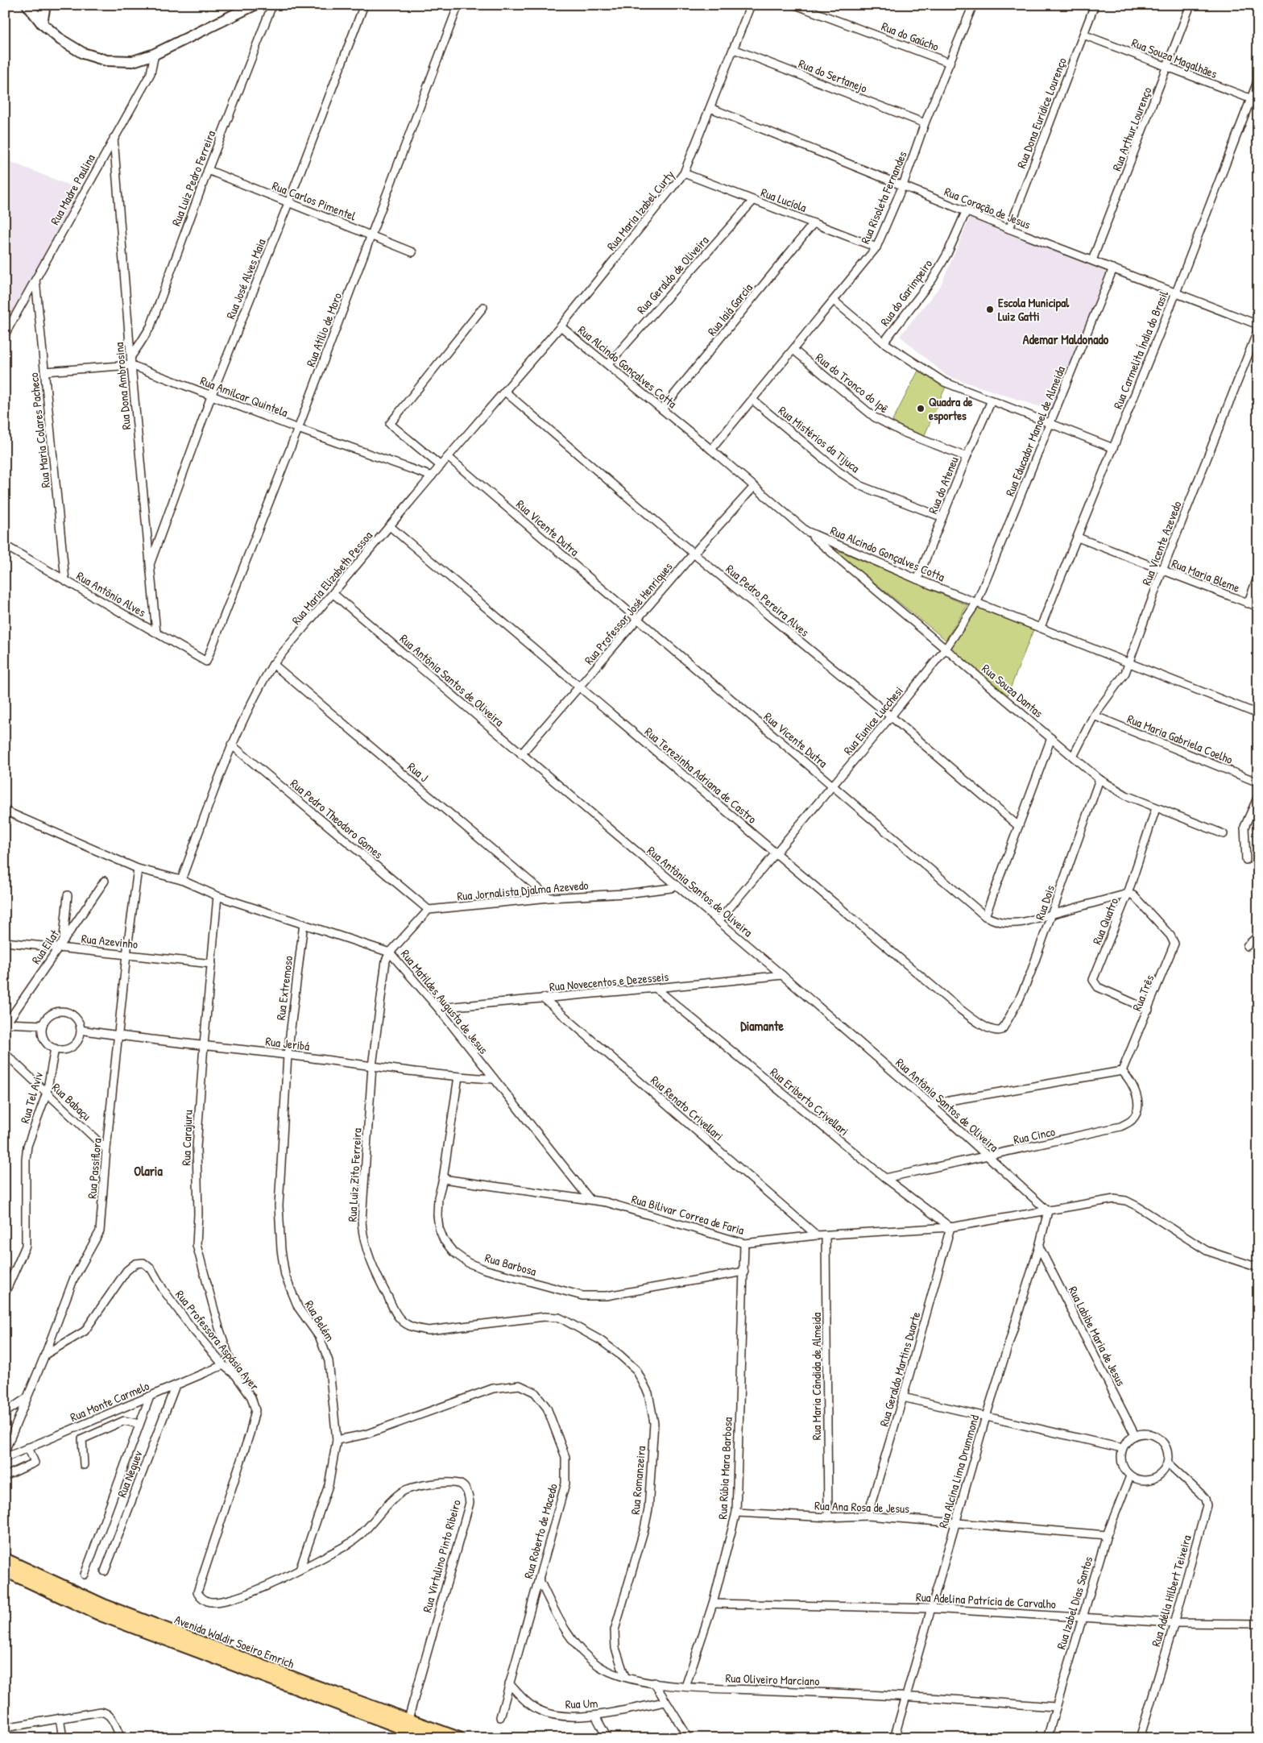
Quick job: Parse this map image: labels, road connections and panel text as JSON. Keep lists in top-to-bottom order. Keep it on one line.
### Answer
{"streets":{"main road":["Avenida Waldir Soeiro Emrich"],"street":["Rua do Gaúcho","Rua Souza Magalhães","Rua do Sertanejo","Rua Dona Euridice Lourenço","Rua Arthur Lourenço","Rua Luiz Pedro Ferreira","Rua Madre Paulina","Rua Risoleta Fernandes","Rua Lucíola","Rua Carlos Pimentel","Rua Coração de Jesus","Rua Maria Izabel Curty","Rua Geraldo de Oliveira","Rua José Alves Maia","Rua do Garimpeiro","Rua Iaiá Garcia","Rua Atílio de Moro","Rua Carmelita Índia do Brasil","Rua Alcindo Gonçalves Cotta","Rua do Tronco do Ipê","Rua Dona Ambrosina","Rua Amilcar Quintela","Rua Maria Colares Pacheco","Rua Educador Manoel de Almeida","Rua Mistérios da Tijuca","Rua do Ateneu","Rua Vicente Dutra","Rua Vicente Azevedo","Rua Maria Bleme","Rua Maria Elizabeth Pessoa","Rua Antônio Alves","Rua Pedro Pereira Alves","Rua Professor José Henriques","Rua Antônia Santos de Oliveira","Rua Souza Dantas","Rua Eunice Lucchesi","Rua Maria Gabriela Coelho","Rua J","Rua Terezinha Adriana de Castro","Rua Pedro Theodoro Gomes","Rua Jornalista Djalma Azevedo","Rua Dois","Rua Quatro","Rua Azevinho","Rua Eilat","Rua Novecentos e Dezesseis","Rua Extremoso","Rua Três","Rua Matildes Augusta de Jesus","Rua Jeribá","Rua Tel Aviv","Rua Babaçu","Rua Eriberto Crivellari","Rua Renato Crivellari","Rua Cinco","Rua Carajuru","Rua Passiflora","Rua Luiz Zito Ferreira","Rua Bilivar Correa de Faria","Rua Barbosa","Rua Belém","Rua Labibe Maria de Jesus","Rua Professora Aspásia Ayer","Rua Geraldo Martins Duarte","Rua Maria Cândida de Almeida","Rua Monte Carmelo","Rua Rúbia Mara Barbosa","Rua Alcina Lima Drummond","Rua Neguev","Rua Romanzeira","Rua Ana Rosa de Jesus","Rua Roberto de Macedo","Rua Virtulino Pinto Ribeiro","Rua Adélia Hilbert Teixeira","Rua Adelina Patrícia de Carvalho","Rua Izabel Dias Santos","Rua Oliveiro Marciano","Rua Um"]},"crossings":[["Rua do Gaúcho","Rua Risoleta Fernandes"],["Rua Souza Magalhães","Rua Dona Euridice Lourenço"],["Rua Souza Magalhães","Rua Arthur Lourenço"],["Rua Souza Magalhães","Rua Carmelita Índia do Brasil"],["Rua do Sertanejo","Rua Risoleta Fernandes"],["Rua do Sertanejo","Rua Maria Izabel Curty"],["Rua Dona Euridice Lourenço","Rua Coração de Jesus"],["Rua Arthur Lourenço","Rua Coração de Jesus"],["Rua Luiz Pedro Ferreira","Rua Carlos Pimentel"],["Rua Luiz Pedro Ferreira","Rua Dona Ambrosina"],["Rua Madre Paulina","Rua Dona Ambrosina"],["Rua Madre Paulina","Rua Maria Colares Pacheco"],["Rua Risoleta Fernandes","Rua Lucíola"],["Rua Risoleta Fernandes","Rua Coração de Jesus"],["Rua Risoleta Fernandes","Rua Alcindo Gonçalves Cotta"],["Rua Risoleta Fernandes","Rua do Tronco do Ipê"],["Rua Risoleta Fernandes","Rua Mistérios da Tijuca"],["Rua Lucíola","Rua Maria Izabel Curty"],["Rua Lucíola","Rua Geraldo de Oliveira"],["Rua Lucíola","Rua Iaiá Garcia"],["Rua Carlos Pimentel","Rua José Alves Maia"],["Rua Carlos Pimentel","Rua Atílio de Moro"],["Rua Coração de Jesus","Rua Maria Izabel Curty"],["Rua Coração de Jesus","Rua do Garimpeiro"],["Rua Coração de Jesus","Rua Carmelita Índia do Brasil"],["Rua Coração de Jesus","Rua Educador Manoel de Almeida"],["Rua Maria Izabel Curty","Rua Alcindo Gonçalves Cotta"],["Rua Maria Izabel Curty","Rua Maria Elizabeth Pessoa"],["Rua Geraldo de Oliveira","Rua Alcindo Gonçalves Cotta"],["Rua José Alves Maia","Rua Dona Ambrosina"],["Rua José Alves Maia","Rua Amilcar Quintela"],["Rua Iaiá Garcia","Rua Alcindo Gonçalves Cotta"],["Rua Atílio de Moro","Rua Amilcar Quintela"],["Rua Atílio de Moro","Rua Antônio Alves"],["Rua Carmelita Índia do Brasil","Rua Alcindo Gonçalves Cotta"],["Rua Carmelita Índia do Brasil","Rua Maria Bleme"],["Rua Alcindo Gonçalves Cotta","Rua Educador Manoel de Almeida"],["Rua Alcindo Gonçalves Cotta","Rua do Ateneu"],["Rua Alcindo Gonçalves Cotta","Rua Vicente Azevedo"],["Rua Alcindo Gonçalves Cotta","Rua Maria Elizabeth Pessoa"],["Rua Alcindo Gonçalves Cotta","Rua Professor José Henriques"],["Rua Alcindo Gonçalves Cotta","Rua Souza Dantas"],["Rua Alcindo Gonçalves Cotta","Rua Eunice Lucchesi"],["Rua do Tronco do Ipê","Rua do Ateneu"],["Rua Dona Ambrosina","Rua Amilcar Quintela"],["Rua Dona Ambrosina","Rua Antônio Alves"],["Rua Amilcar Quintela","Rua Maria Colares Pacheco"],["Rua Amilcar Quintela","Rua Maria Elizabeth Pessoa"],["Rua Maria Colares Pacheco","Rua Antônio Alves"],["Rua Educador Manoel de Almeida","Rua Eunice Lucchesi"],["Rua Mistérios da Tijuca","Rua do Ateneu"],["Rua Vicente Dutra","Rua Maria Elizabeth Pessoa"],["Rua Vicente Dutra","Rua Professor José Henriques"],["Rua Vicente Dutra","Rua Eunice Lucchesi"],["Rua Vicente Azevedo","Rua Maria Bleme"],["Rua Vicente Azevedo","Rua Souza Dantas"],["Rua Vicente Azevedo","Rua Maria Gabriela Coelho"],["Rua Maria Elizabeth Pessoa","Rua Pedro Pereira Alves"],["Rua Maria Elizabeth Pessoa","Rua Antônia Santos de Oliveira"],["Rua Maria Elizabeth Pessoa","Rua J"],["Rua Maria Elizabeth Pessoa","Rua Terezinha Adriana de Castro"],["Rua Maria Elizabeth Pessoa","Rua Pedro Theodoro Gomes"],["Rua Maria Elizabeth Pessoa","Rua Matildes Augusta de Jesus"],["Rua Pedro Pereira Alves","Rua Professor José Henriques"],["Rua Pedro Pereira Alves","Rua Eunice Lucchesi"],["Rua Professor José Henriques","Rua Antônia Santos de Oliveira"],["Rua Professor José Henriques","Rua Terezinha Adriana de Castro"],["Rua Antônia Santos de Oliveira","Rua Eunice Lucchesi"],["Rua Antônia Santos de Oliveira","Rua Jornalista Djalma Azevedo"],["Rua Antônia Santos de Oliveira","Rua Novecentos e Dezesseis"],["Rua Antônia Santos de Oliveira","Rua Cinco"],["Rua Antônia Santos de Oliveira","Rua Bilivar Correa de Faria"],["Rua Antônia Santos de Oliveira","Rua Alcina Lima Drummond"],["Rua Souza Dantas","Rua Eunice Lucchesi"],["Rua Souza Dantas","Rua Dois"],["Rua Souza Dantas","Rua Quatro"],["Rua Eunice Lucchesi","Rua Terezinha Adriana de Castro"],["Rua J","Rua Jornalista Djalma Azevedo"],["Rua Terezinha Adriana de Castro","Rua Dois"],["Rua Pedro Theodoro Gomes","Rua Jornalista Djalma Azevedo"],["Rua Quatro","Rua Três"],["Rua Azevinho","Rua Eilat"],["Rua Azevinho","Rua Carajuru"],["Rua Azevinho","Rua Passiflora"],["Rua Novecentos e Dezesseis","Rua Matildes Augusta de Jesus"],["Rua Novecentos e Dezesseis","Rua Eriberto Crivellari"],["Rua Novecentos e Dezesseis","Rua Renato Crivellari"],["Rua Extremoso","Rua Matildes Augusta de Jesus"],["Rua Extremoso","Rua Jeribá"],["Rua Extremoso","Rua Belém"],["Rua Três","Rua Cinco"],["Rua Matildes Augusta de Jesus","Rua Jeribá"],["Rua Matildes Augusta de Jesus","Rua Carajuru"],["Rua Matildes Augusta de Jesus","Rua Passiflora"],["Rua Matildes Augusta de Jesus","Rua Luiz Zito Ferreira"],["Rua Matildes Augusta de Jesus","Rua Bilivar Correa de Faria"],["Rua Jeribá","Rua Tel Aviv"],["Rua Jeribá","Rua Carajuru"],["Rua Jeribá","Rua Passiflora"],["Rua Jeribá","Rua Luiz Zito Ferreira"],["Rua Jeribá","Rua Barbosa"],["Rua Jeribá","Rua Belém"],["Rua Tel Aviv","Rua Babaçu"],["Rua Babaçu","Rua Passiflora"],["Rua Eriberto Crivellari","Rua Cinco"],["Rua Eriberto Crivellari","Rua Bilivar Correa de Faria"],["Rua Eriberto Crivellari","Rua Geraldo Martins Duarte"],["Rua Renato Crivellari","Rua Bilivar Correa de Faria"],["Rua Carajuru","Rua Professora Aspásia Ayer"],["Rua Passiflora","Rua Professora Aspásia Ayer"],["Rua Luiz Zito Ferreira","Rua Romanzeira"],["Rua Bilivar Correa de Faria","Rua Barbosa"],["Rua Bilivar Correa de Faria","Rua Geraldo Martins Duarte"],["Rua Bilivar Correa de Faria","Rua Maria Cândida de Almeida"],["Rua Bilivar Correa de Faria","Rua Rúbia Mara Barbosa"],["Rua Bilivar Correa de Faria","Rua Alcina Lima Drummond"],["Rua Barbosa","Rua Rúbia Mara Barbosa"],["Rua Belém","Rua Roberto de Macedo"],["Rua Belém","Rua Virtulino Pinto Ribeiro"],["Rua Labibe Maria de Jesus","Rua Alcina Lima Drummond"],["Rua Labibe Maria de Jesus","Rua Adélia Hilbert Teixeira"],["Rua Labibe Maria de Jesus","Rua Izabel Dias Santos"],["Rua Professora Aspásia Ayer","Rua Monte Carmelo"],["Rua Professora Aspásia Ayer","Rua Virtulino Pinto Ribeiro"],["Rua Geraldo Martins Duarte","Rua Ana Rosa de Jesus"],["Rua Maria Cândida de Almeida","Rua Ana Rosa de Jesus"],["Rua Monte Carmelo","Rua Neguev"],["Rua Rúbia Mara Barbosa","Rua Ana Rosa de Jesus"],["Rua Rúbia Mara Barbosa","Rua Adelina Patrícia de Carvalho"],["Rua Rúbia Mara Barbosa","Rua Oliveiro Marciano"],["Rua Alcina Lima Drummond","Rua Ana Rosa de Jesus"],["Rua Alcina Lima Drummond","Rua Adelina Patrícia de Carvalho"],["Rua Alcina Lima Drummond","Rua Oliveiro Marciano"],["Rua Romanzeira","Rua Oliveiro Marciano"],["Rua Ana Rosa de Jesus","Rua Izabel Dias Santos"],["Rua Roberto de Macedo","Rua Oliveiro Marciano"],["Rua Roberto de Macedo","Rua Um"],["Rua Virtulino Pinto Ribeiro","Avenida Waldir Soeiro Emrich"],["Rua Adélia Hilbert Teixeira","Rua Adelina Patrícia de Carvalho"],["Rua Adélia Hilbert Teixeira","Rua Izabel Dias Santos"],["Rua Adelina Patrícia de Carvalho","Rua Izabel Dias Santos"],["Rua Izabel Dias Santos","Rua Oliveiro Marciano"]],"districts":["Ademar Maldonado","Diamante","Olaria"],"places":["Escola Municipal Luiz Gatti","Quadra de esportes"]}
